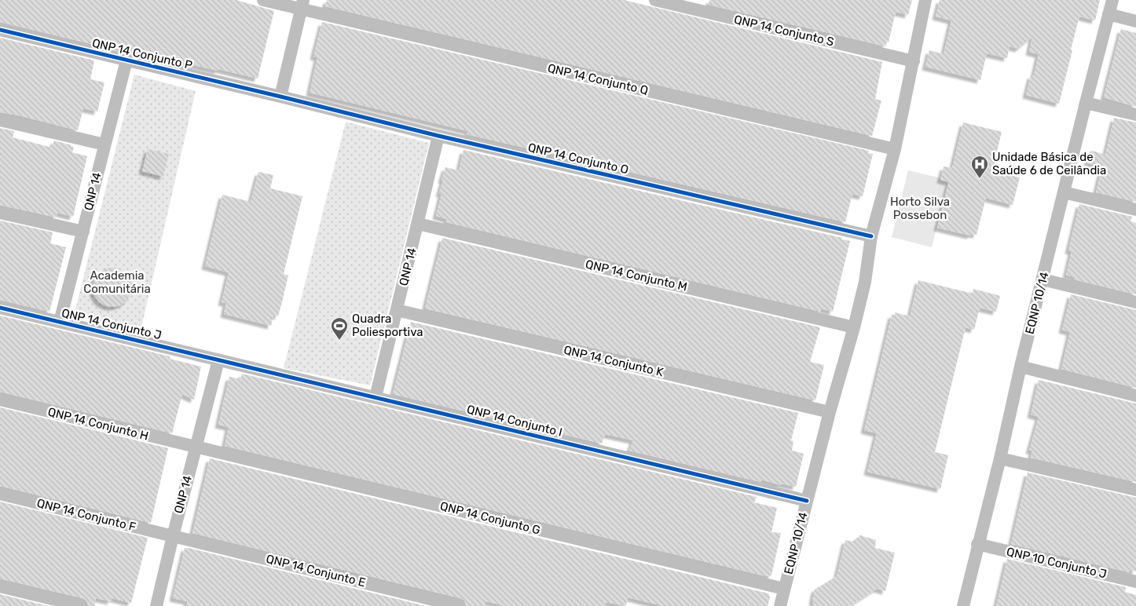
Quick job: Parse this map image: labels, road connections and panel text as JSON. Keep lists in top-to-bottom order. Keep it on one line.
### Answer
{"streets":{"street":["QNP 14 Conjunto S","QNP 14 Conjunto P","QNP 14 Conjunto Q","QNP 14 Conjunto O","QNP 14","QNP 14 Conjunto M","EQNP 10/14","QNP 14 Conjunto J","QNP 14 Conjunto K","QNP 14 Conjunto I","QNP 14 Conjunto H","QNP 14 Conjunto F","QNP 14 Conjunto G","QNP 10 Conjunto J","QNP 14 Conjunto E"]},"crossings":[["QNP 14 Conjunto S","EQNP 10/14"],["QNP 14 Conjunto P","QNP 14 Conjunto O"],["QNP 14 Conjunto P","QNP 14"],["QNP 14 Conjunto Q","EQNP 10/14"],["QNP 14 Conjunto O","QNP 14"],["QNP 14 Conjunto O","EQNP 10/14"],["QNP 14","QNP 14 Conjunto M"],["QNP 14","QNP 14 Conjunto J"],["QNP 14","QNP 14 Conjunto K"],["QNP 14","QNP 14 Conjunto I"],["QNP 14","QNP 14 Conjunto H"],["QNP 14","QNP 14 Conjunto F"],["QNP 14","QNP 14 Conjunto G"],["QNP 14","QNP 14 Conjunto E"],["QNP 14 Conjunto M","EQNP 10/14"],["EQNP 10/14","QNP 14 Conjunto K"],["EQNP 10/14","QNP 14 Conjunto I"],["EQNP 10/14","QNP 14 Conjunto G"],["EQNP 10/14","QNP 10 Conjunto J"],["QNP 14 Conjunto J","QNP 14 Conjunto I"],["QNP 14 Conjunto H","QNP 14 Conjunto G"],["QNP 14 Conjunto F","QNP 14 Conjunto E"]],"parks":["Horto Silva Possebon","Academia Comunitária"],"places":{"hospital":["Unidade Básica de Saúde 6 de Ceilândia"],"sports":["Quadra Poliesportiva"]}}
